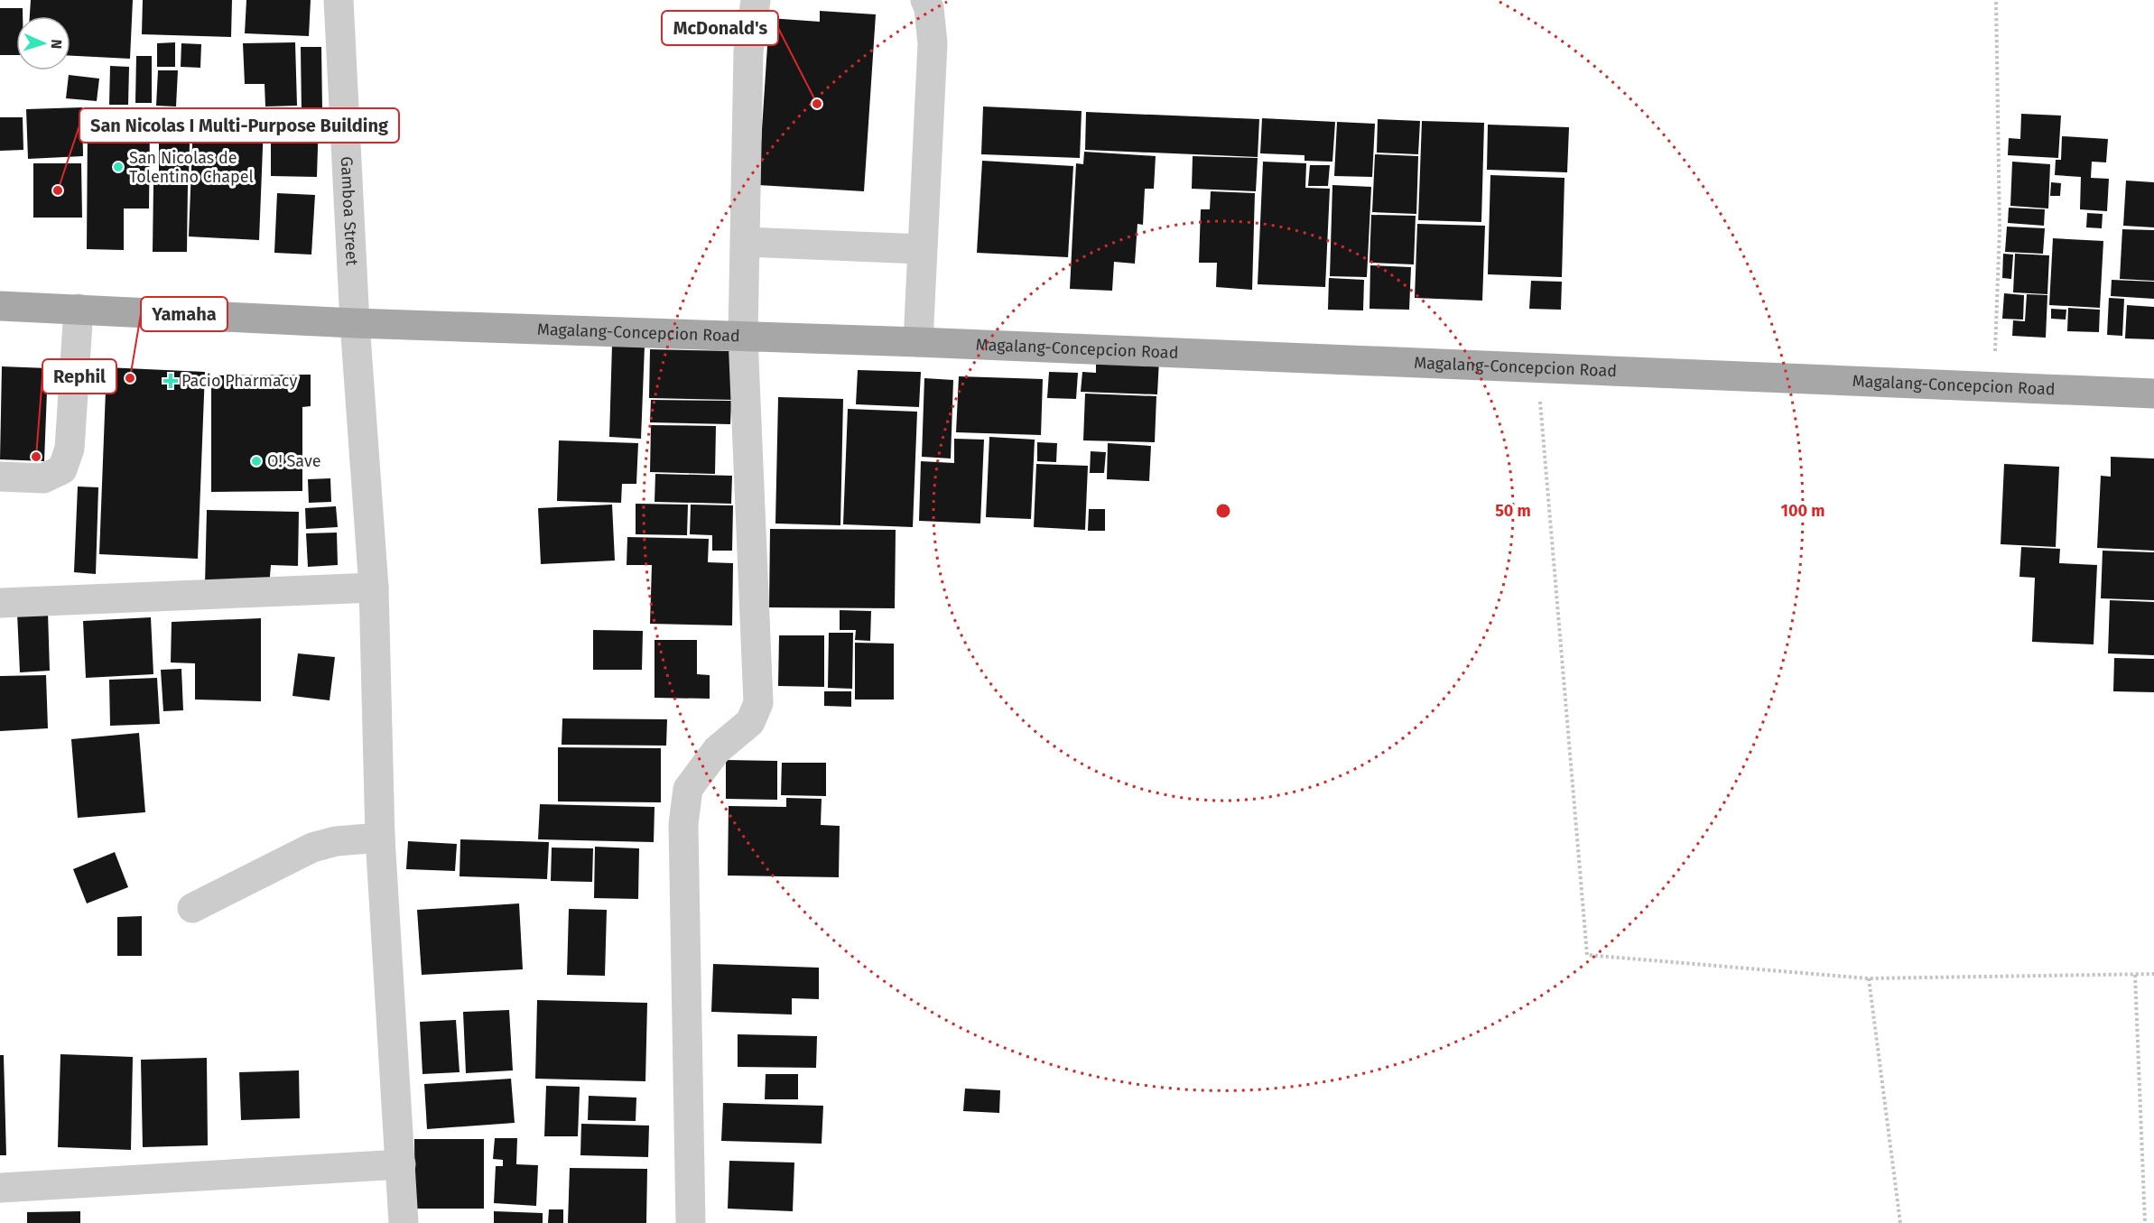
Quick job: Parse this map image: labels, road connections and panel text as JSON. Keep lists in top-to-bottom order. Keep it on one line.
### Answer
{"streets":{"main road":["Magalang-Concepcion Road"],"street":["Gamboa Street"]},"crossings":[["Gamboa Street","Magalang-Concepcion Road"]],"places":{"other":["McDonald's","San Nicolas de Tolentino Chapel","San Nicolas I Multi-Purpose Building","Yamaha","Rephil","O! Save"],"health":["Pacio Pharmacy"]},"north":"right","rings":["50 m","100 m"]}
